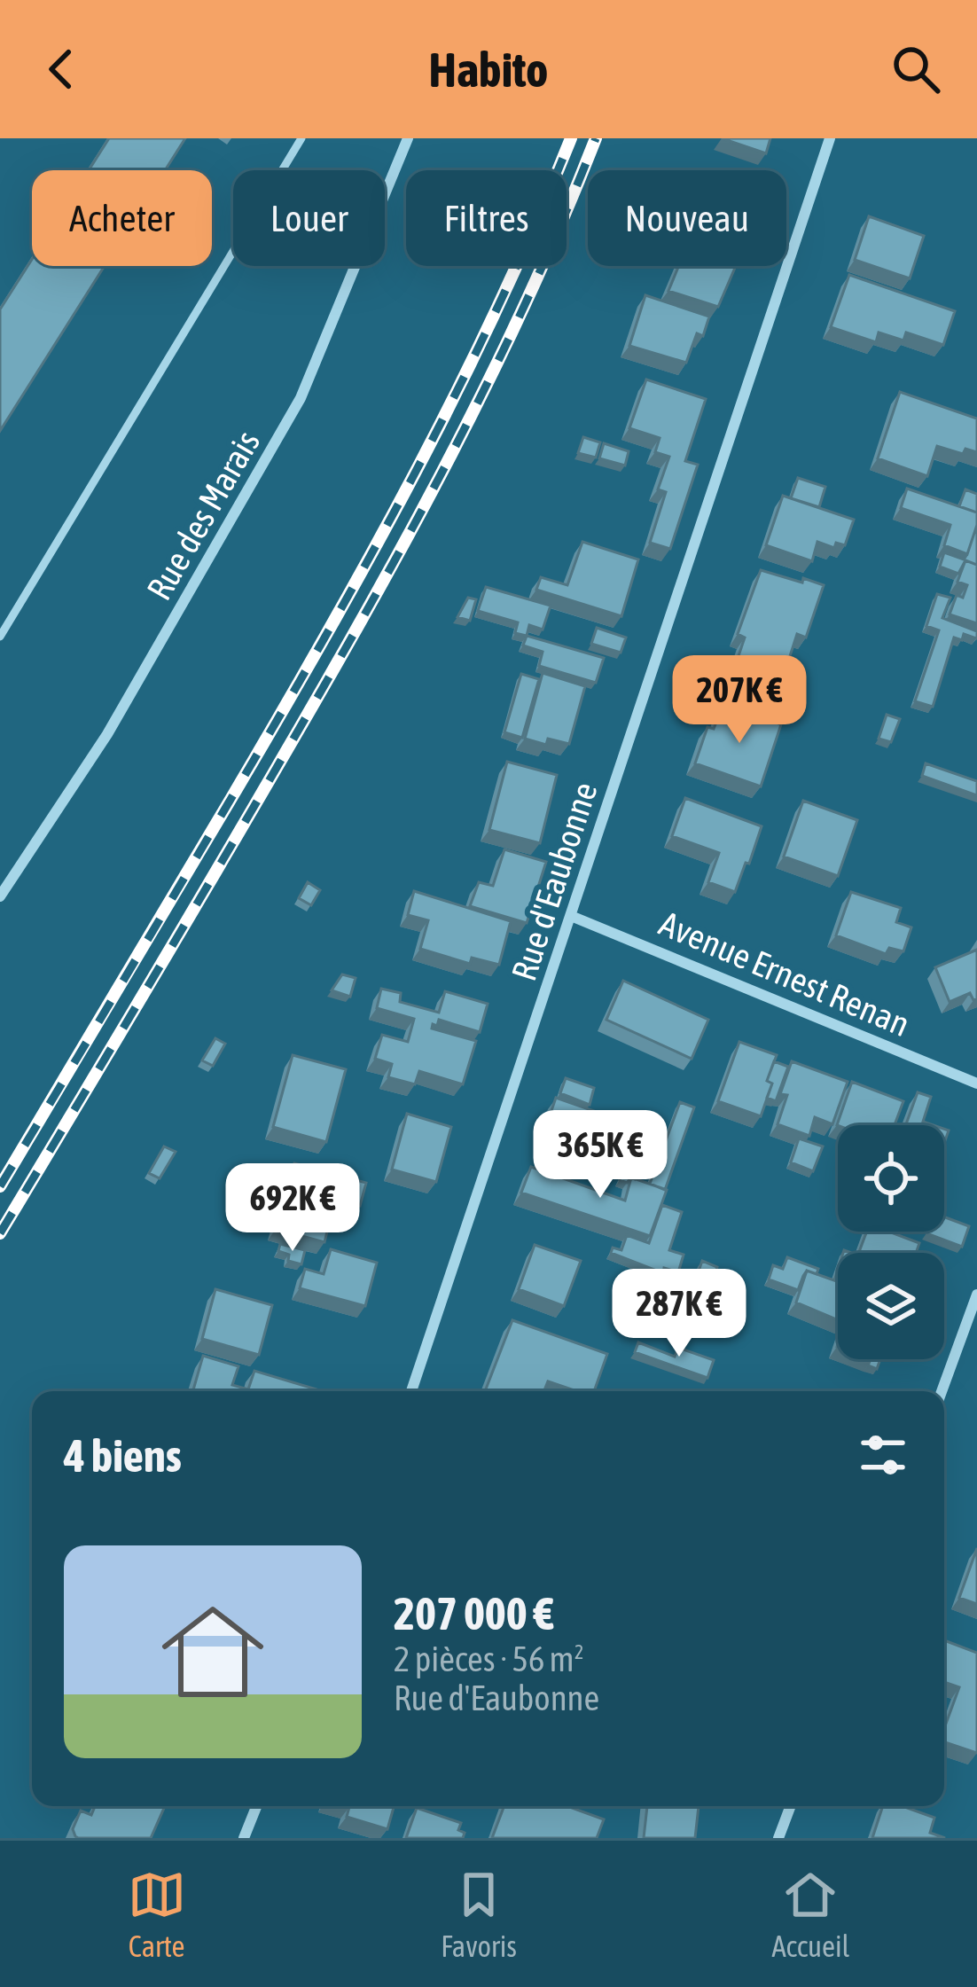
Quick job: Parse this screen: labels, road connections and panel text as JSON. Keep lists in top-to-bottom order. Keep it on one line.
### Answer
{"streets":{"street":["Rue des Marais","Rue d'Eaubonne","Avenue Ernest Renan"]},"crossings":[["Rue d'Eaubonne","Avenue Ernest Renan"]],"page":{"header":"Habito","chip":["Acheter","Louer","Filtres","Nouveau"],"price":["207K €","365K €","692K €","287K €"],"heading":"4 biens","list":[{"name":"207 000 €","note":"2 pièces · 56 m² · Rue d'Eaubonne"}],"tabs":["Carte","Favoris","Accueil"]}}
